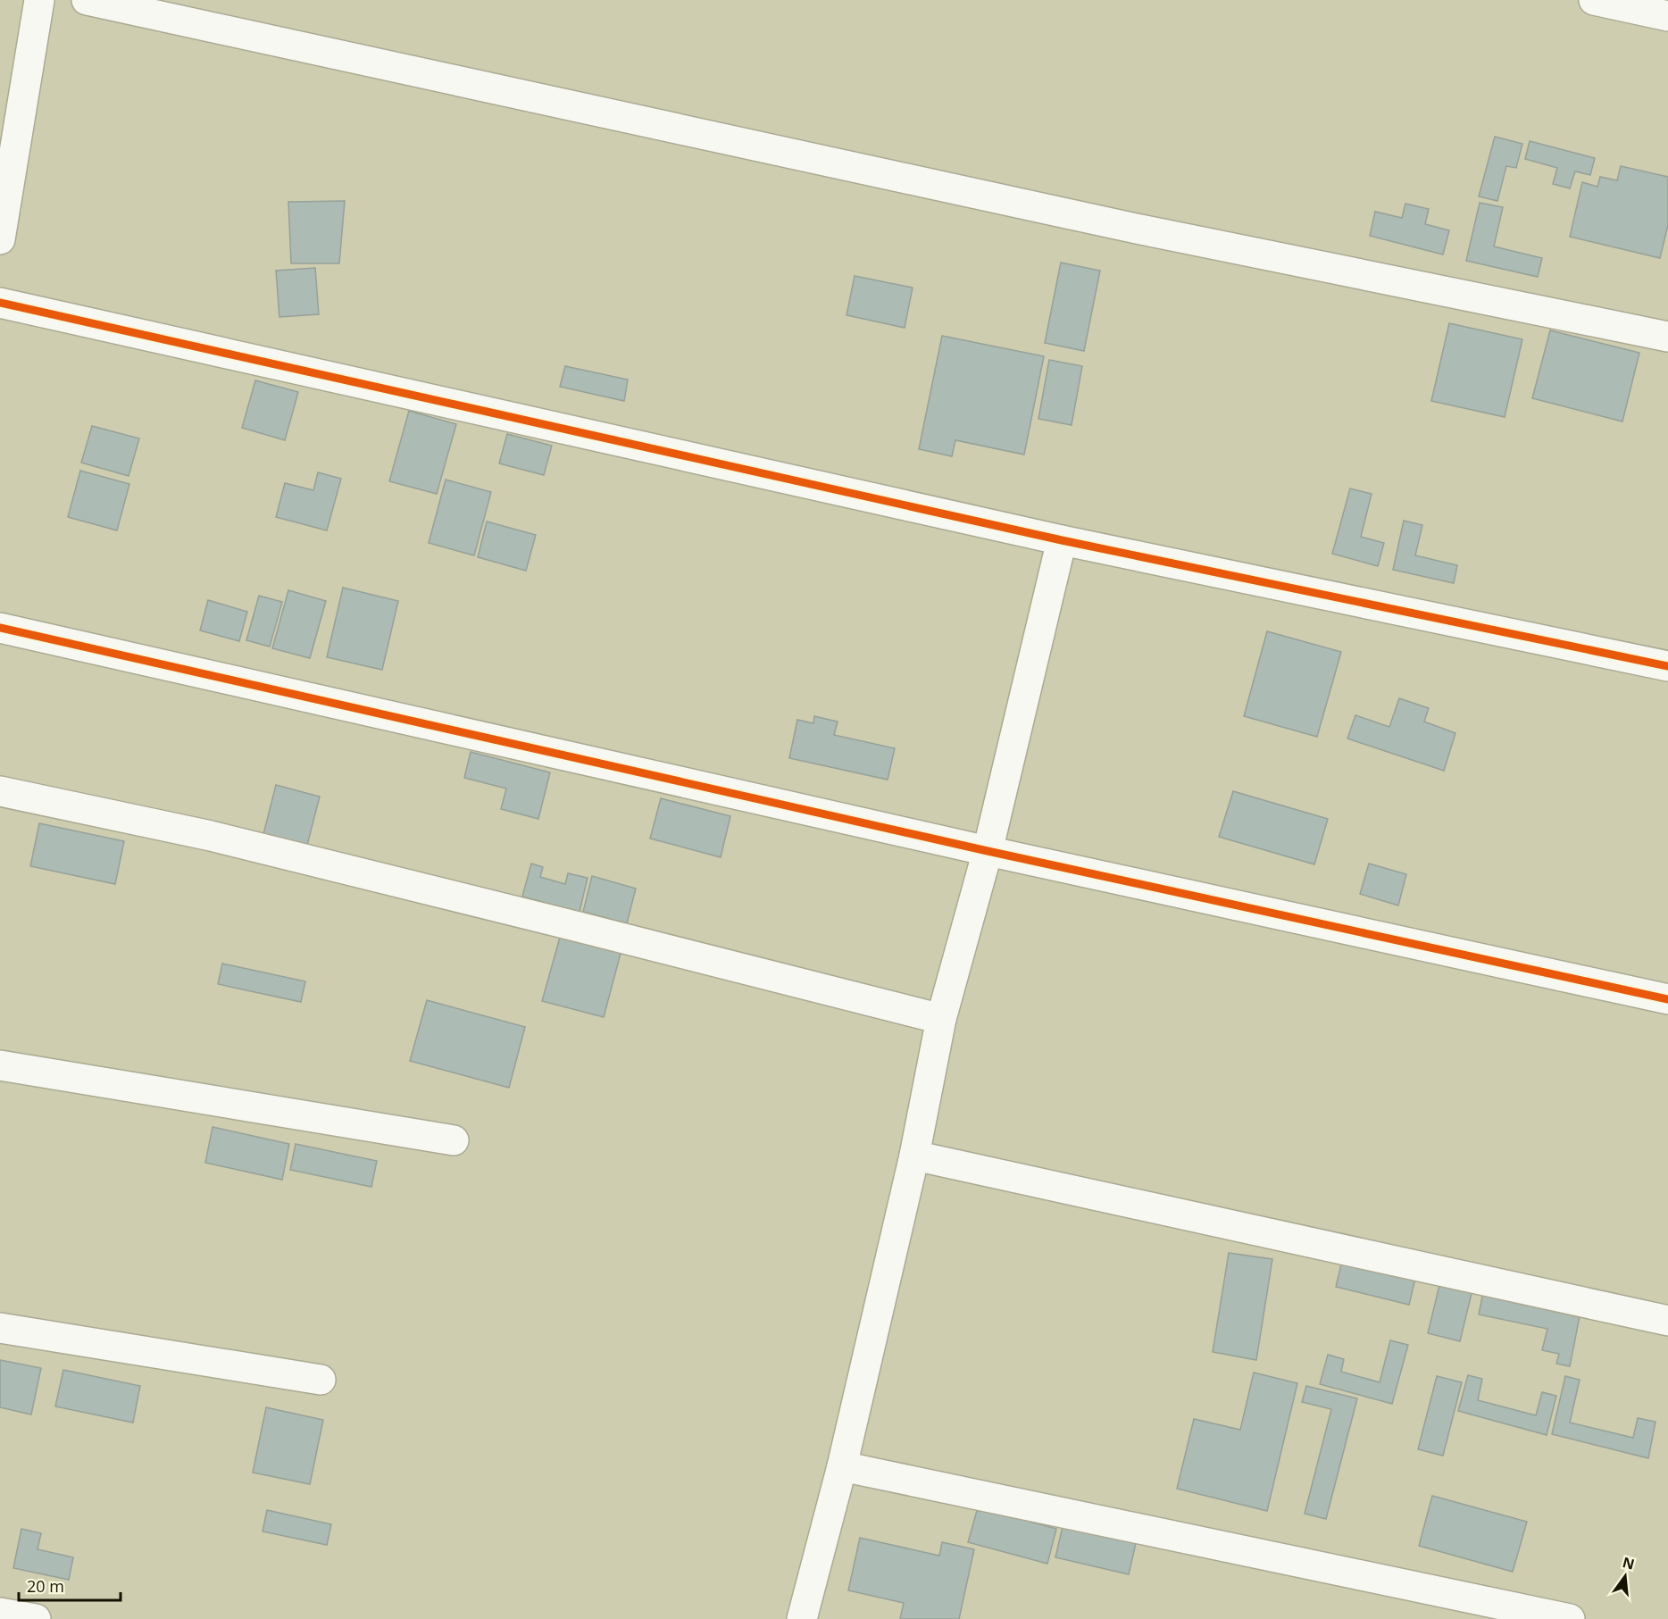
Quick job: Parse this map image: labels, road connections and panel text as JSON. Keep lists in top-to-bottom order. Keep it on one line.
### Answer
{"scale_bar":"20 m","north":"top"}
